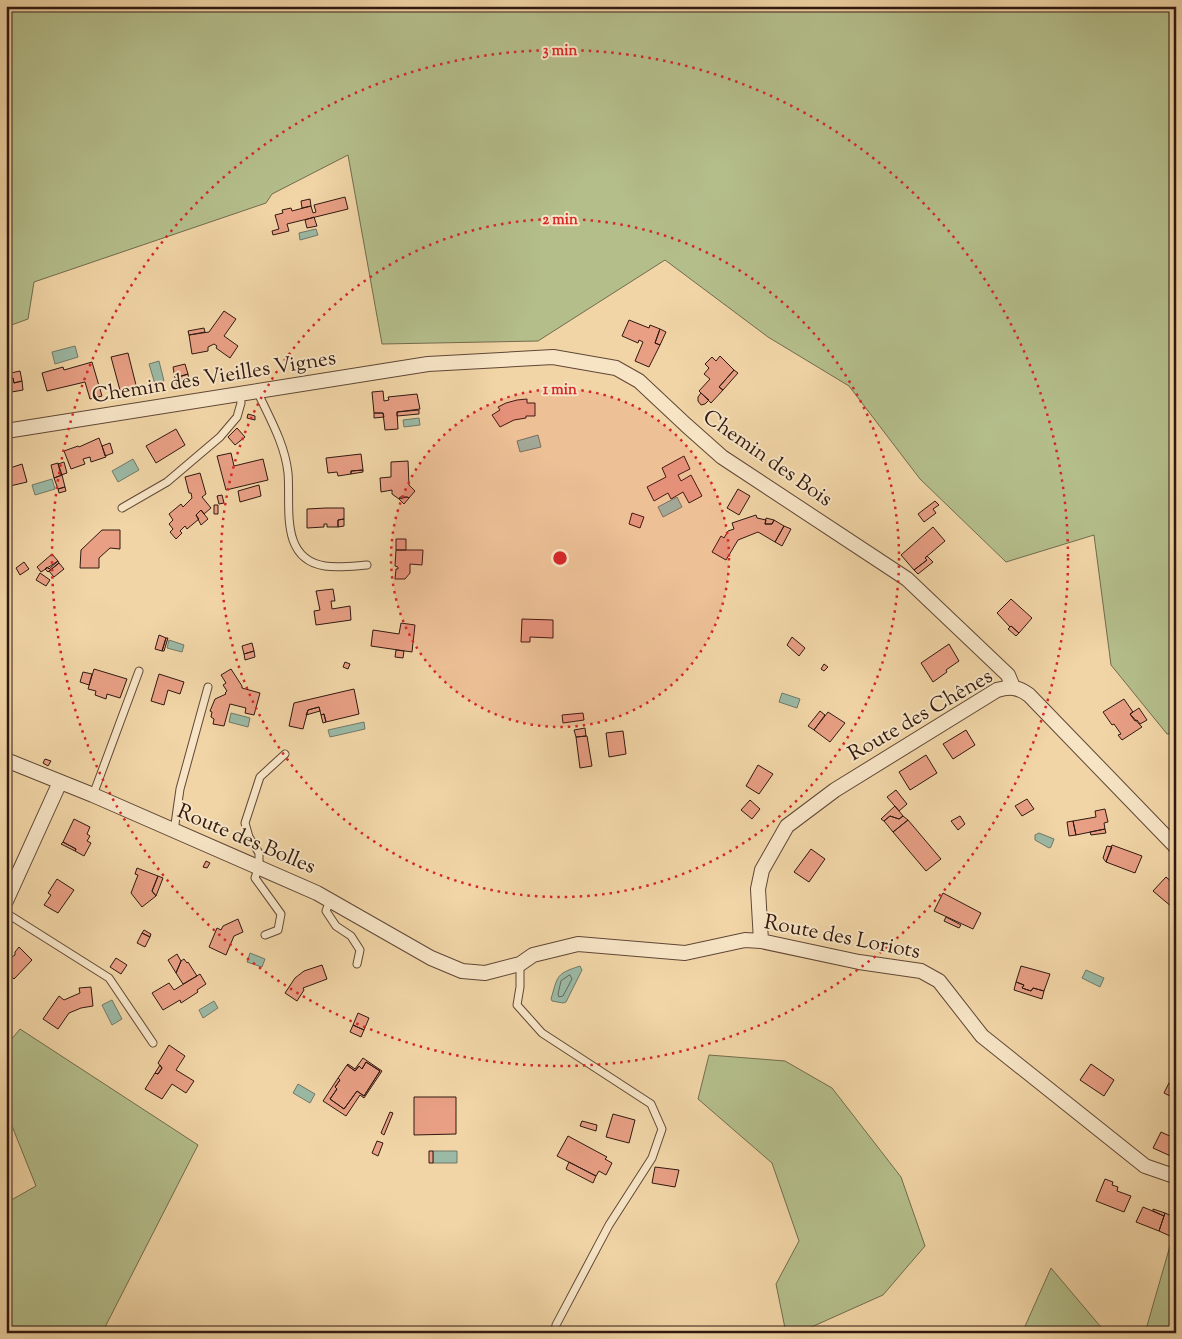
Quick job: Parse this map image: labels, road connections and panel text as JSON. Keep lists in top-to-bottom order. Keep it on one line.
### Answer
{"streets":{"street":["Chemin des Vieilles Vignes","Chemin des Bois","Route des Chênes","Route des Bolles","Route des Loriots"]},"crossings":[["Chemin des Vieilles Vignes","Chemin des Bois"],["Chemin des Bois","Route des Chênes"],["Route des Chênes","Route des Loriots"],["Route des Bolles","Route des Loriots"]],"rings":["3 min","2 min","1 min"]}
